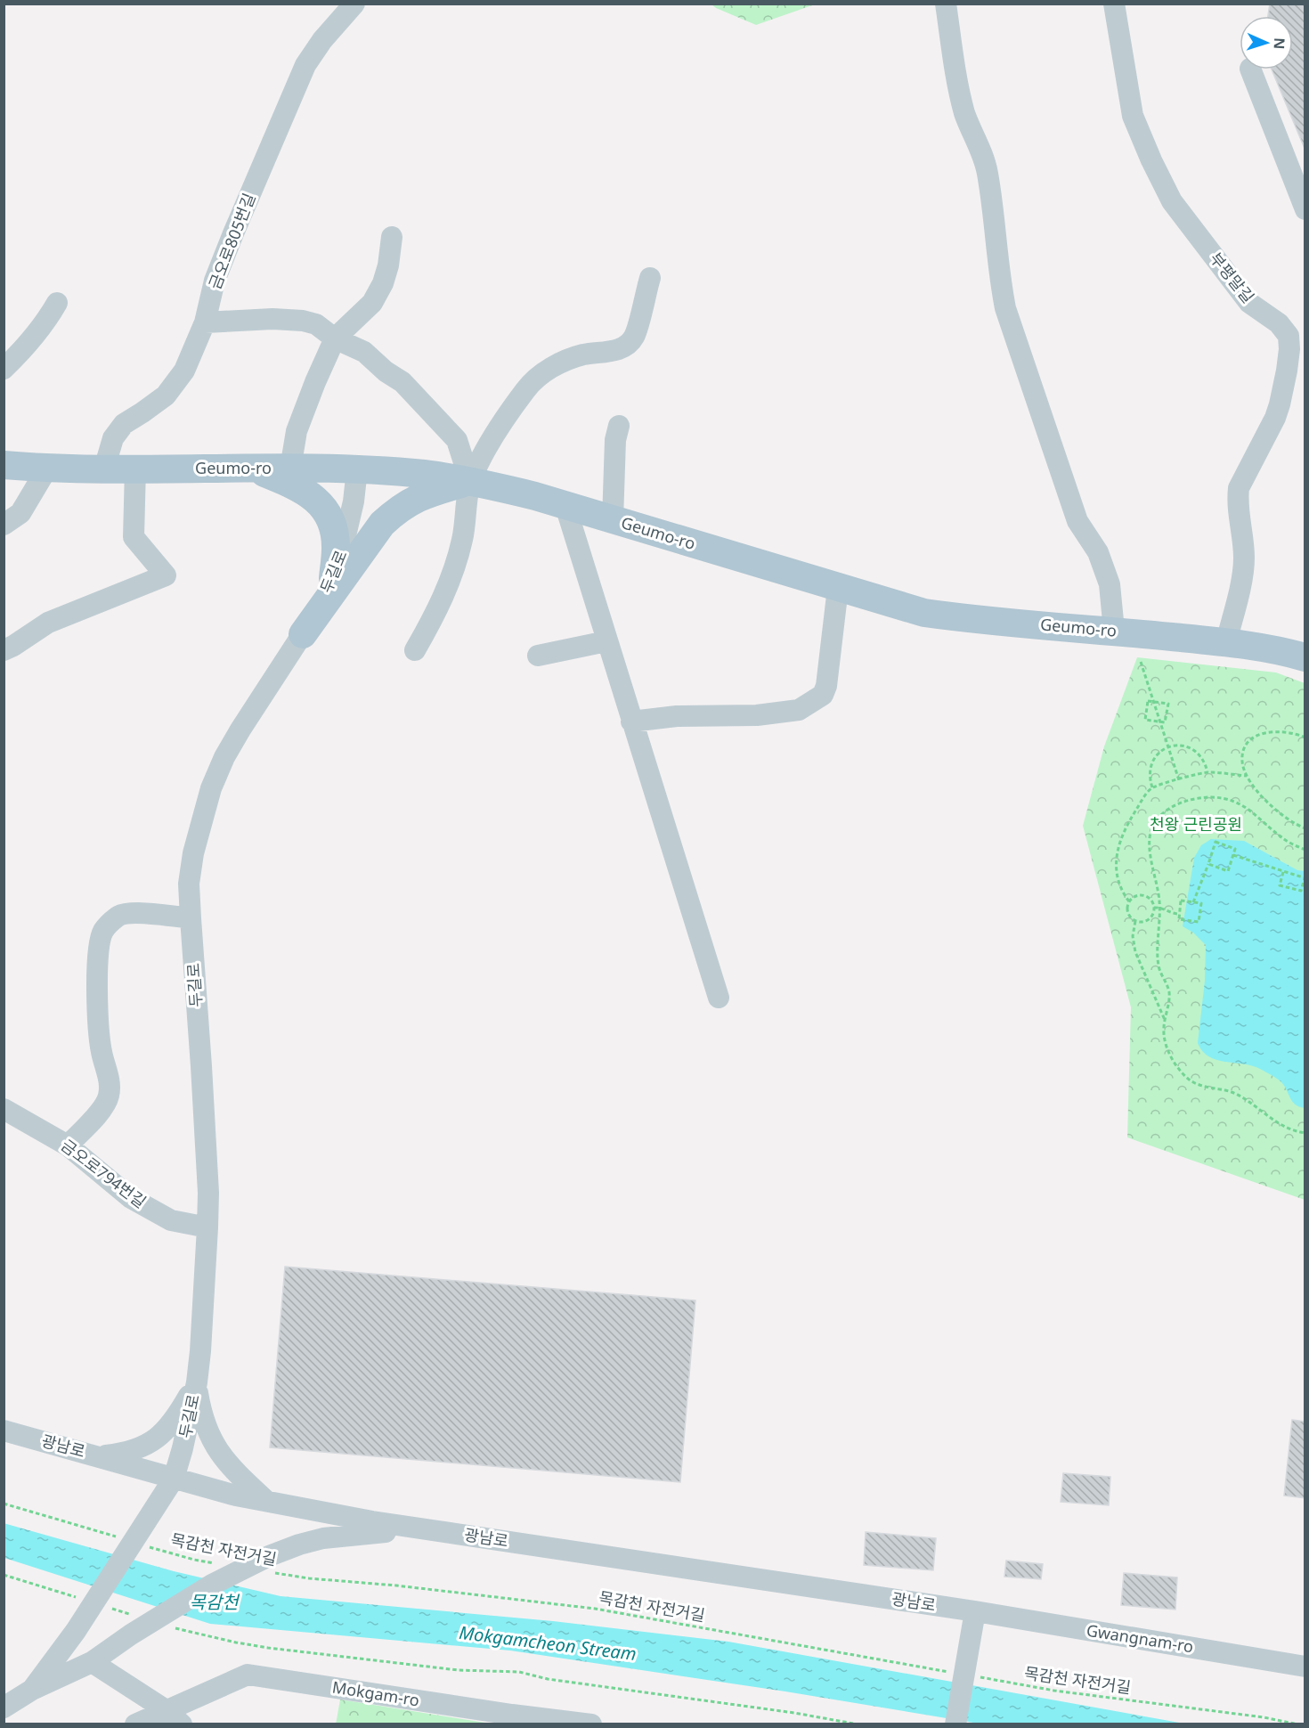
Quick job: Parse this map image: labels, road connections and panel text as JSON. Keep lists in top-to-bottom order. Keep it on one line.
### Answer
{"streets":{"main road":["Geumo-ro"],"street":["금오로805번길","부평말길","두길로","금오로794번길","광남로","Gwangnam-ro","Mokgam-ro"],"path":["목감천 자전거길"]},"crossings":[["금오로805번길","Geumo-ro"],["부평말길","Geumo-ro"],["Geumo-ro","두길로"],["두길로","금오로794번길"],["두길로","광남로"],["두길로","목감천 자전거길"],["광남로","Gwangnam-ro"]],"water":["목감천","Mokgamcheon Stream"],"parks":["천왕 근린공원"],"north":"right"}
